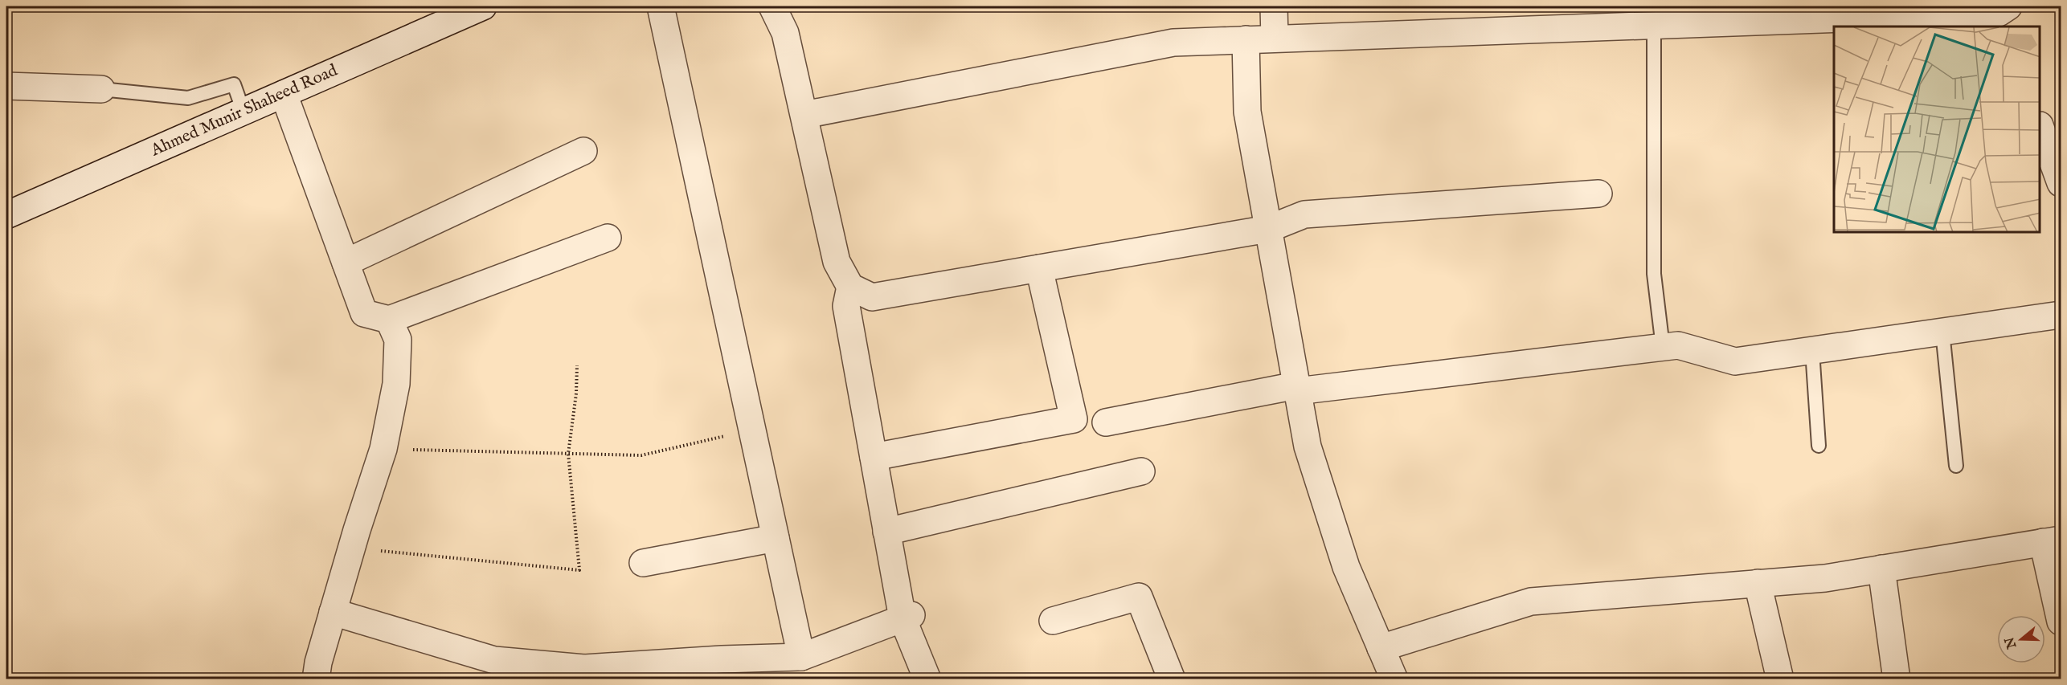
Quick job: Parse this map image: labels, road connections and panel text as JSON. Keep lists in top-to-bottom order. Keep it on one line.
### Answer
{"streets":{"street":["Ahmed Munir Shaheed Road"]},"north":"left"}
